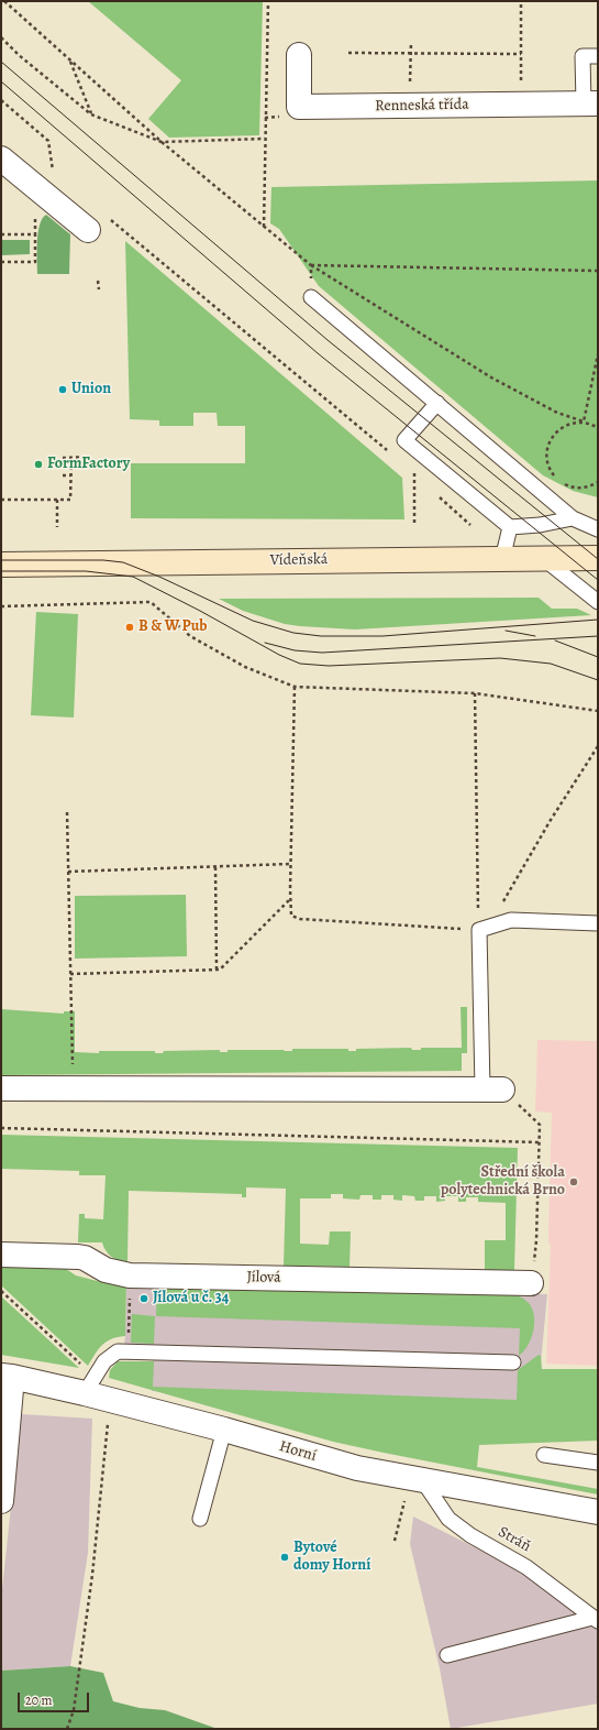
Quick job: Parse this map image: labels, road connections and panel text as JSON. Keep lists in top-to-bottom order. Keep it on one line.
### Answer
{"streets":{"main road":["Vídeňská"],"street":["Renneská třída","Jílová","Horní"],"lane":["Stráň"]},"crossings":[["Horní","Stráň"]],"places":["Union","FormFactory","B & W Pub","Střední škola polytechnická Brno","Jílová u č. 34","Bytové domy Horní"],"scale_bar":"20 m"}
